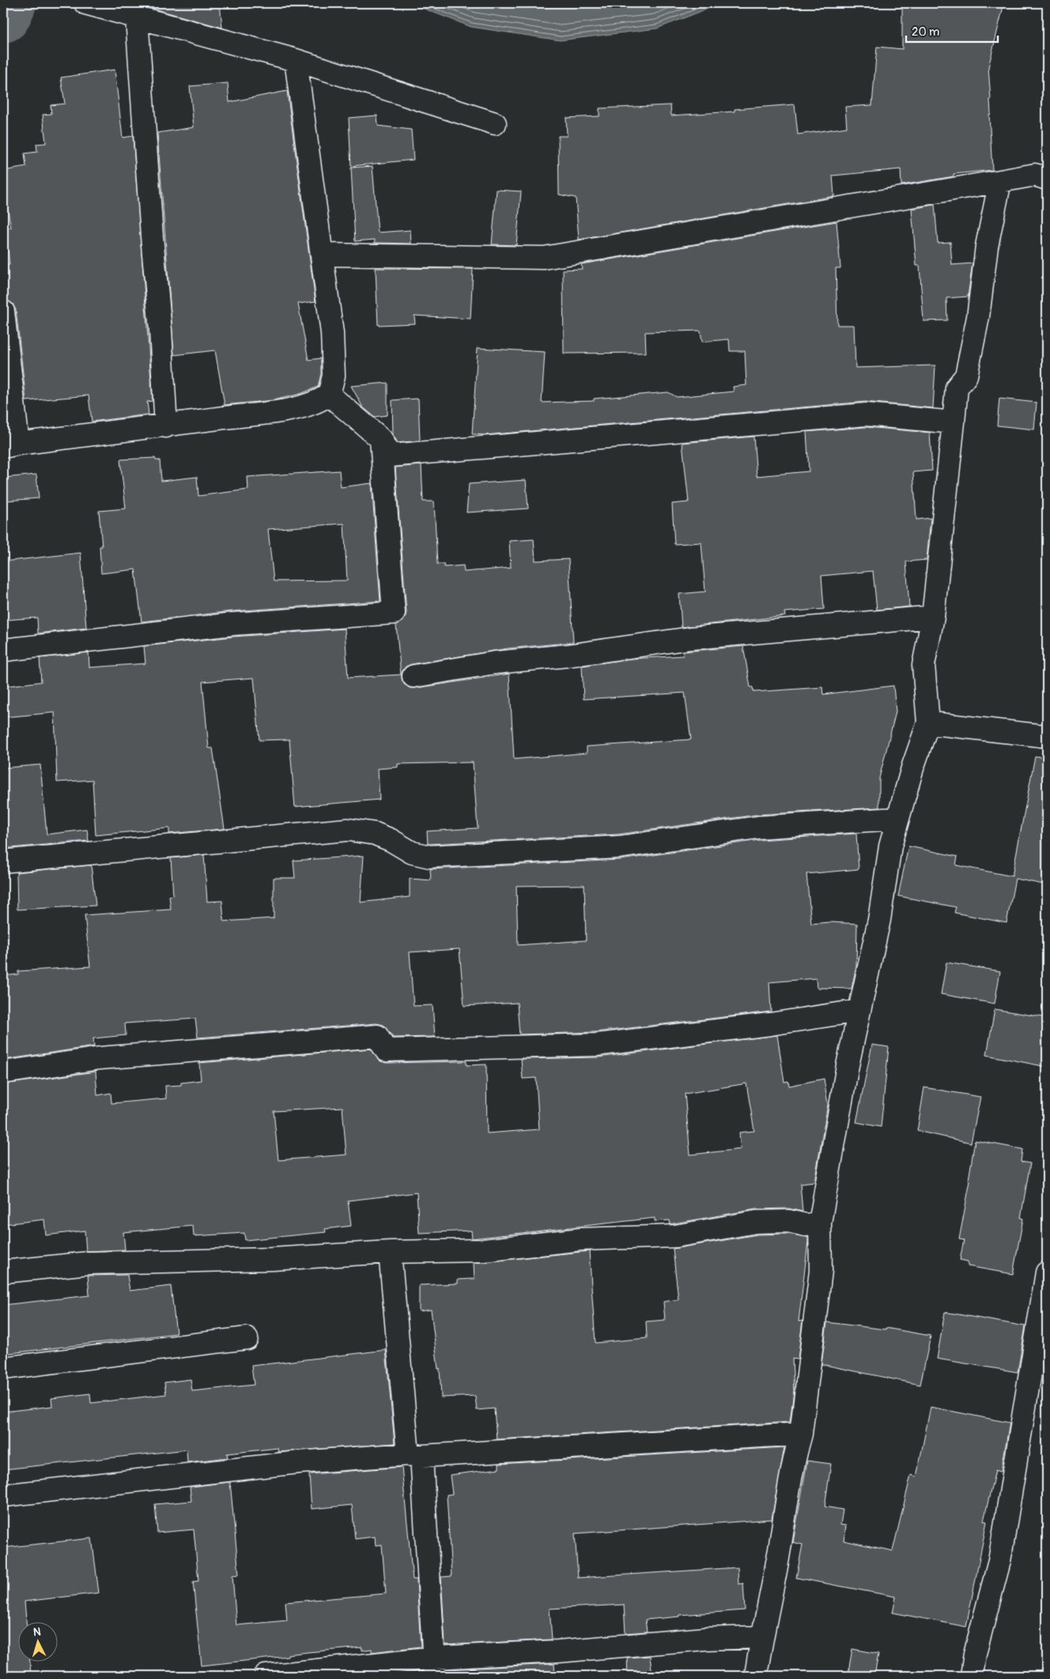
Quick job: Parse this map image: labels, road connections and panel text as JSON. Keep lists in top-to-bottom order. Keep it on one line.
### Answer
{"scale_bar":"20 m","north":"top"}
